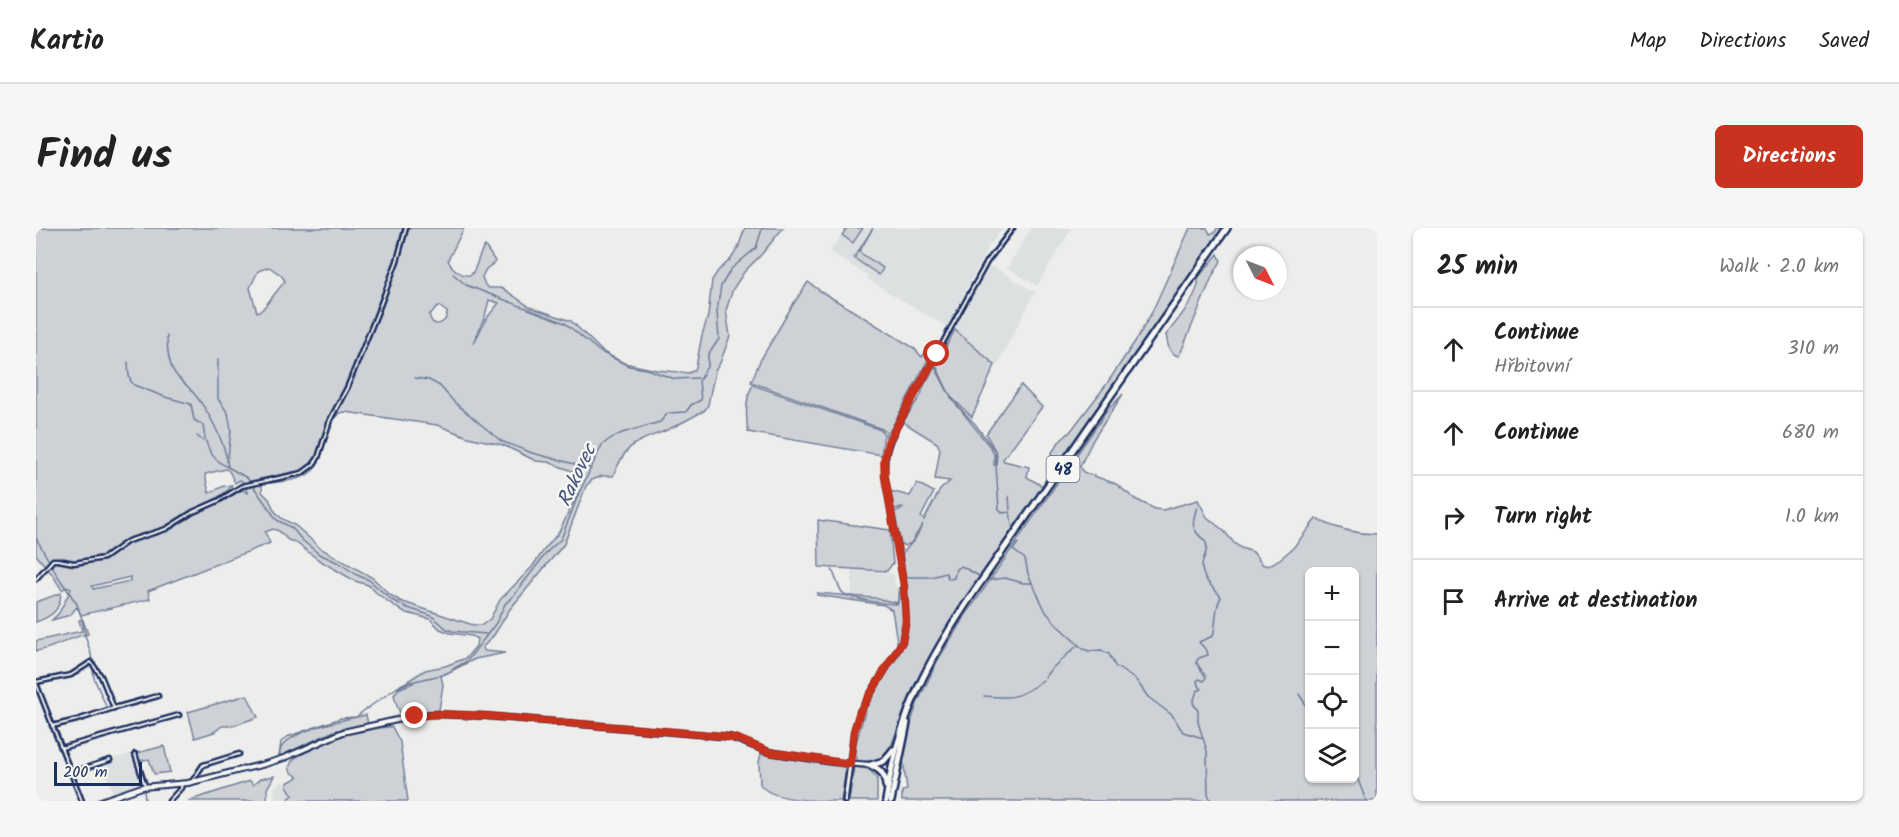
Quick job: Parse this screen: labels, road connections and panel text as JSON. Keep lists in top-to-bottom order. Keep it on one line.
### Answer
{"streets":{"highway":["48"]},"water":["Rakovec"],"scale_bar":"200 m","north":"bottom right","page":{"header":"Kartio","nav":["Map","Directions","Saved"],"title":"Find us","buttons":"Directions","heading":["25 min","Walk · 2.0 km"],"list":[["Continue","Hřbitovní","310 m"],["Continue","680 m"],["Turn right","1.0 km"],"Arrive at destination"],"map_buttons":["+","−"],"scale":"200 m"}}
